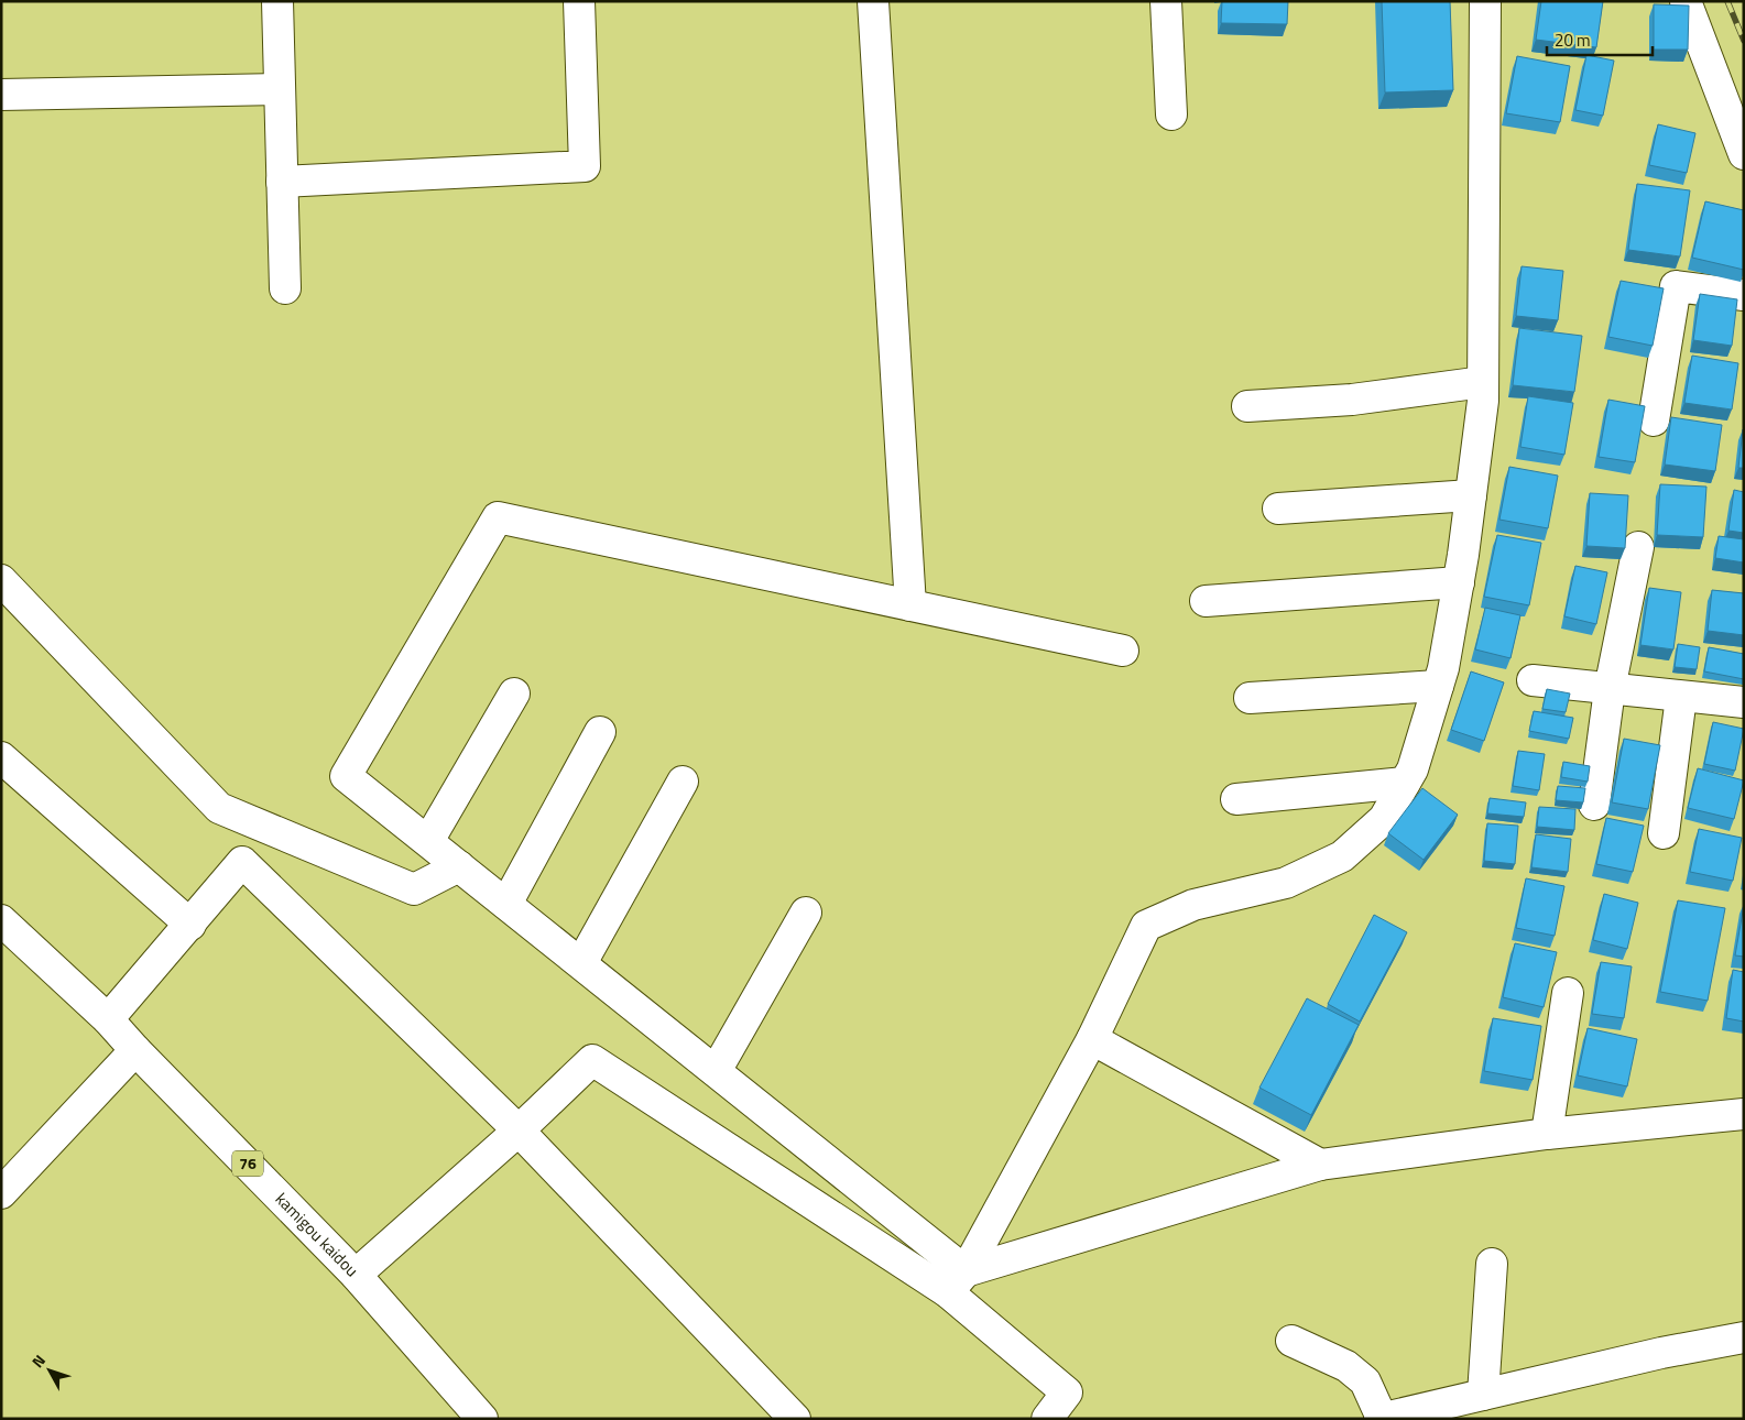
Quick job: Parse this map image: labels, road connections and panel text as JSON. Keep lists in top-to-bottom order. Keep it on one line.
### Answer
{"streets":{"street":["76","kamigou kaidou"]},"scale_bar":"20 m","north":"top left"}
